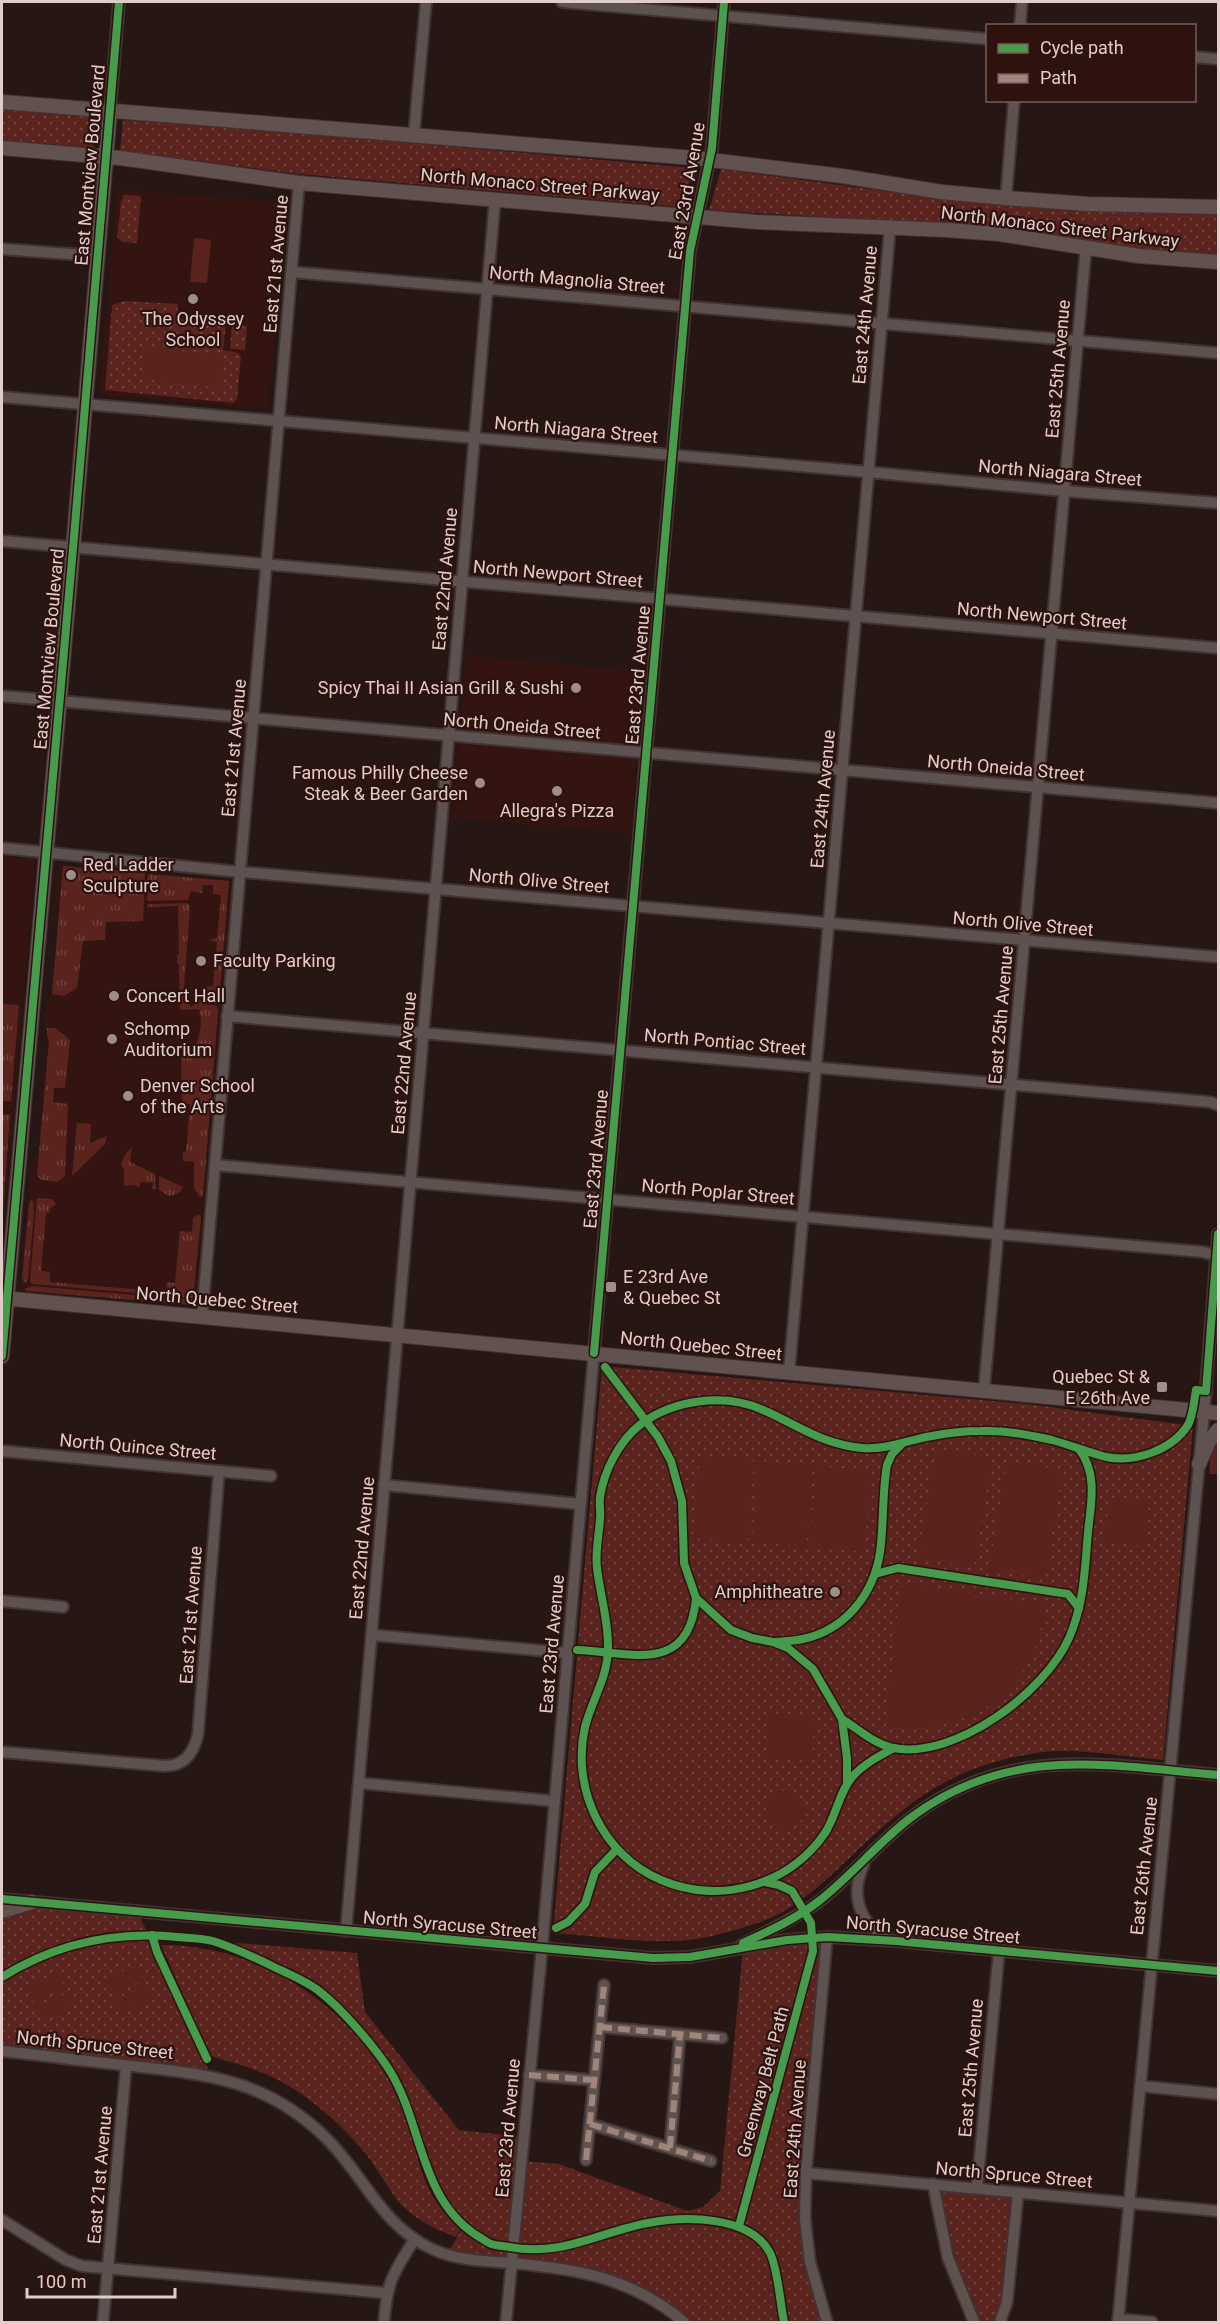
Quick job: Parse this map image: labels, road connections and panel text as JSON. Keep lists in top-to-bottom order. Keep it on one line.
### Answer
{"streets":{"main road":["East Montview Boulevard","North Monaco Street Parkway","North Quebec Street"],"street":["East 23rd Avenue","East 21st Avenue","North Magnolia Street","East 24th Avenue","East 25th Avenue","North Niagara Street","North Newport Street","East 22nd Avenue","North Oneida Street","North Olive Street","North Pontiac Street","North Poplar Street","North Quince Street","East 26th Avenue","North Syracuse Street","North Spruce Street"],"cycle path":["Greenway Belt Path"]},"crossings":[["East Montview Boulevard","North Monaco Street Parkway"],["East Montview Boulevard","North Niagara Street"],["East Montview Boulevard","North Newport Street"],["East Montview Boulevard","North Oneida Street"],["East Montview Boulevard","North Olive Street"],["East Montview Boulevard","North Quebec Street"],["North Monaco Street Parkway","East 23rd Avenue"],["North Monaco Street Parkway","East 21st Avenue"],["North Monaco Street Parkway","East 24th Avenue"],["North Monaco Street Parkway","East 25th Avenue"],["North Monaco Street Parkway","East 22nd Avenue"],["East 23rd Avenue","North Magnolia Street"],["East 23rd Avenue","North Niagara Street"],["East 23rd Avenue","North Newport Street"],["East 23rd Avenue","North Oneida Street"],["East 23rd Avenue","North Olive Street"],["East 23rd Avenue","North Pontiac Street"],["East 23rd Avenue","North Poplar Street"],["East 23rd Avenue","North Quebec Street"],["East 23rd Avenue","North Syracuse Street"],["East 23rd Avenue","North Spruce Street"],["East 21st Avenue","North Magnolia Street"],["East 21st Avenue","North Niagara Street"],["East 21st Avenue","North Newport Street"],["East 21st Avenue","North Oneida Street"],["East 21st Avenue","North Olive Street"],["East 21st Avenue","North Pontiac Street"],["East 21st Avenue","North Poplar Street"],["East 21st Avenue","North Quebec Street"],["East 21st Avenue","North Quince Street"],["East 21st Avenue","North Spruce Street"],["North Magnolia Street","East 24th Avenue"],["North Magnolia Street","East 25th Avenue"],["North Magnolia Street","East 22nd Avenue"],["East 24th Avenue","North Niagara Street"],["East 24th Avenue","North Newport Street"],["East 24th Avenue","North Oneida Street"],["East 24th Avenue","North Olive Street"],["East 24th Avenue","North Pontiac Street"],["East 24th Avenue","North Poplar Street"],["East 24th Avenue","North Quebec Street"],["East 24th Avenue","North Syracuse Street"],["East 24th Avenue","North Spruce Street"],["East 25th Avenue","North Niagara Street"],["East 25th Avenue","North Newport Street"],["East 25th Avenue","North Oneida Street"],["East 25th Avenue","North Olive Street"],["East 25th Avenue","North Pontiac Street"],["East 25th Avenue","North Poplar Street"],["East 25th Avenue","North Quebec Street"],["East 25th Avenue","North Syracuse Street"],["East 25th Avenue","North Spruce Street"],["North Niagara Street","East 22nd Avenue"],["North Newport Street","East 22nd Avenue"],["East 22nd Avenue","North Oneida Street"],["East 22nd Avenue","North Olive Street"],["East 22nd Avenue","North Pontiac Street"],["East 22nd Avenue","North Poplar Street"],["East 22nd Avenue","North Quebec Street"],["East 22nd Avenue","North Syracuse Street"],["North Poplar Street","East 26th Avenue"],["North Quebec Street","East 26th Avenue"],["East 26th Avenue","North Syracuse Street"],["East 26th Avenue","North Spruce Street"]],"places":{"other":["The Odyssey School","Spicy Thai II Asian Grill & Sushi","Famous Philly Cheese Steak & Beer Garden","Allegra's Pizza","Red Ladder Sculpture","Faculty Parking","Concert Hall","Schomp Auditorium","Denver School of the Arts","Amphitheatre"],"transit":["E 23rd Ave & Quebec St","Quebec St & E 26th Ave"]},"legend":["Cycle path","Path"],"scale_bar":"100 m"}
